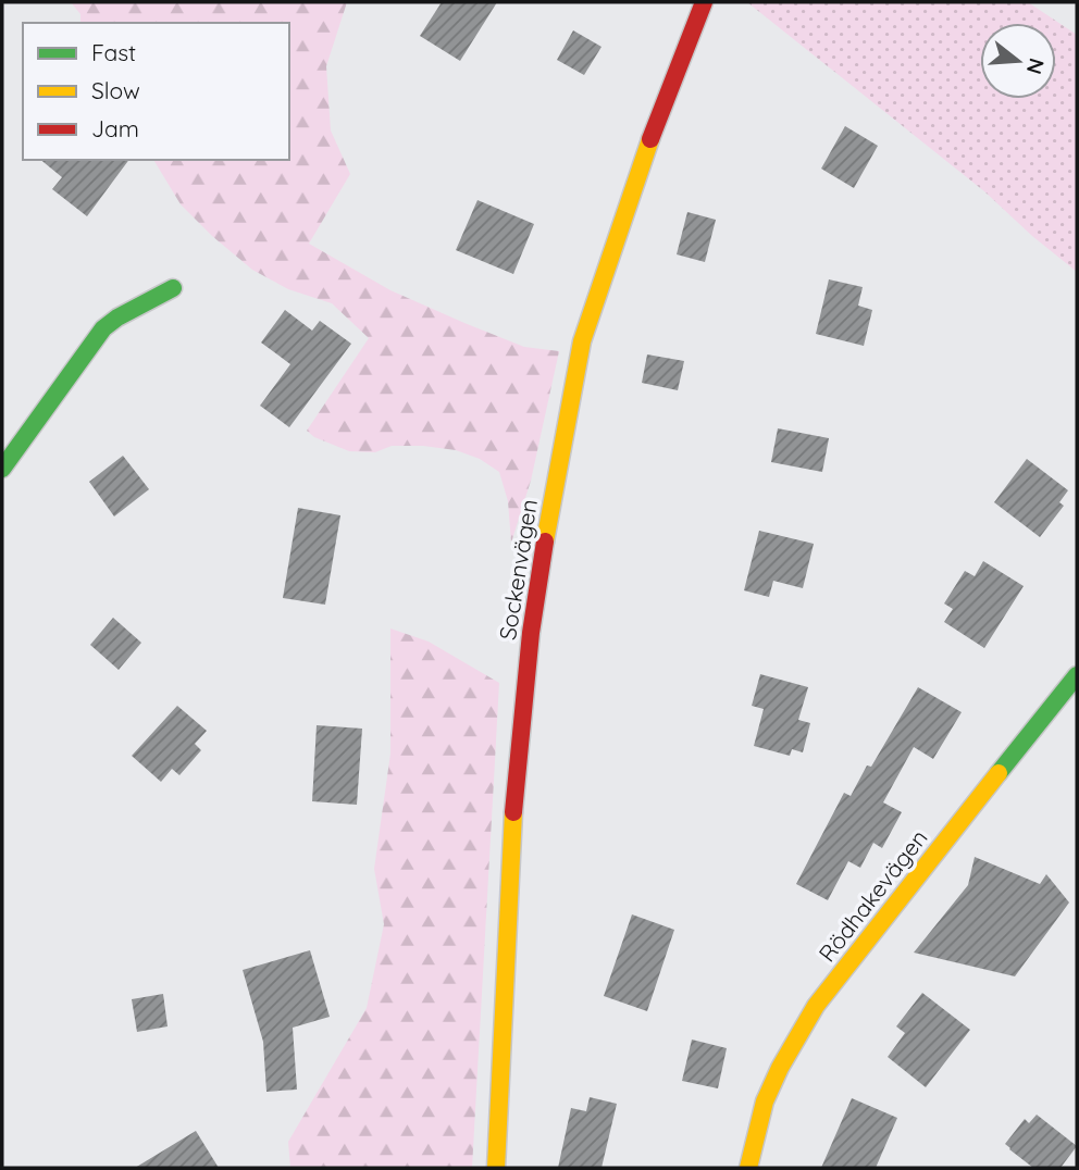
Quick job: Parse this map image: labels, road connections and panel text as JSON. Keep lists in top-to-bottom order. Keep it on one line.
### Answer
{"streets":{"street":["Sockenvägen","Rödhakevägen"]},"legend":["Fast","Slow","Jam"],"north":"right"}
